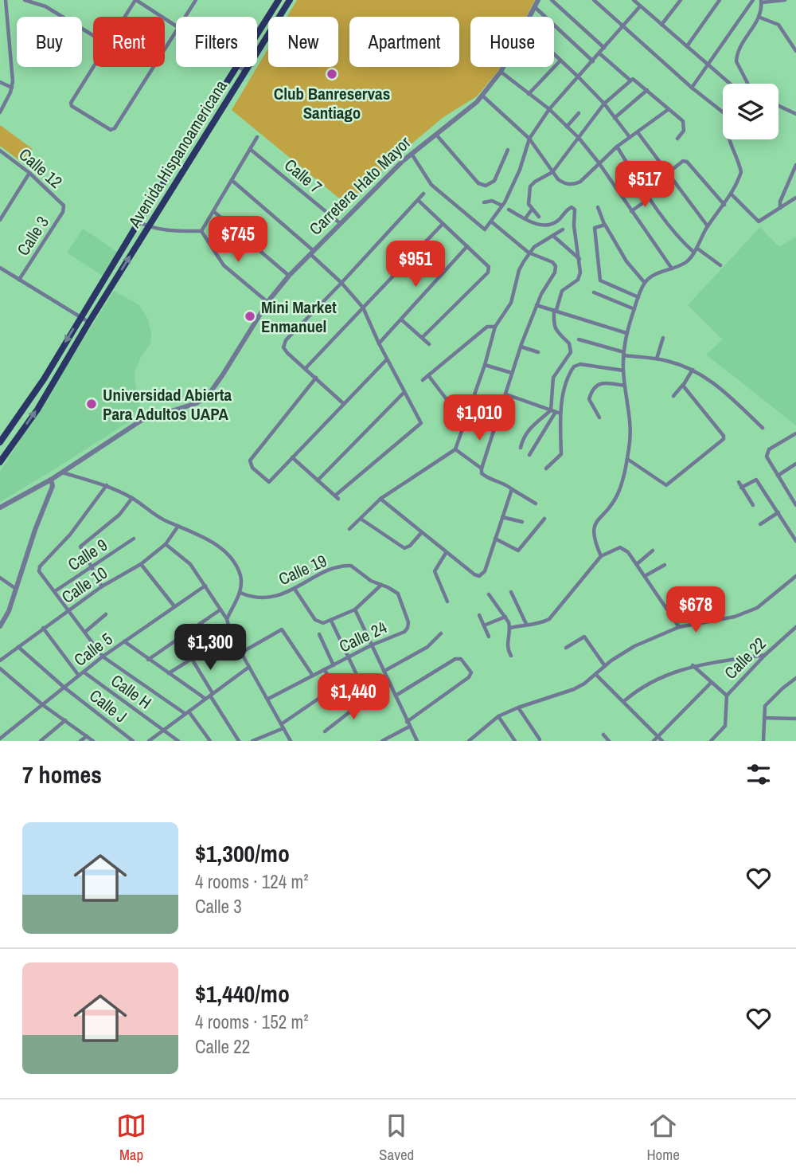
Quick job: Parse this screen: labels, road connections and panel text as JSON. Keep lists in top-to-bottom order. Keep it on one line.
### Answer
{"streets":{"main road":["Avenida Hispanoamericana"],"street":["Calle 12","Calle 7","Carretera Hato Mayor","Calle 3","Calle 9","Calle 19","Calle 10","Calle 24","Calle 5","Calle 22","Calle H","Calle J"]},"crossings":[["Calle 12","Calle 3"],["Calle 7","Carretera Hato Mayor"],["Calle 19","Calle 24"],["Calle 10","Calle J"],["Calle 5","Calle H"],["Calle 5","Calle J"]],"places":["Club Banreservas Santiago","Mini Market Enmanuel","Universidad Abierta Para Adultos UAPA"],"page":{"chip":["Buy","Rent","Filters","New","Apartment","House"],"price":["$517","$745","$951","$1,010","$678","$1,300","$1,440"],"heading":"7 homes","list":[{"name":"$1,300/mo","note":"4 rooms · 124 m² · Calle 3"},{"name":"$1,440/mo","note":"4 rooms · 152 m² · Calle 22"}],"tabs":["Map","Saved","Home"]}}
